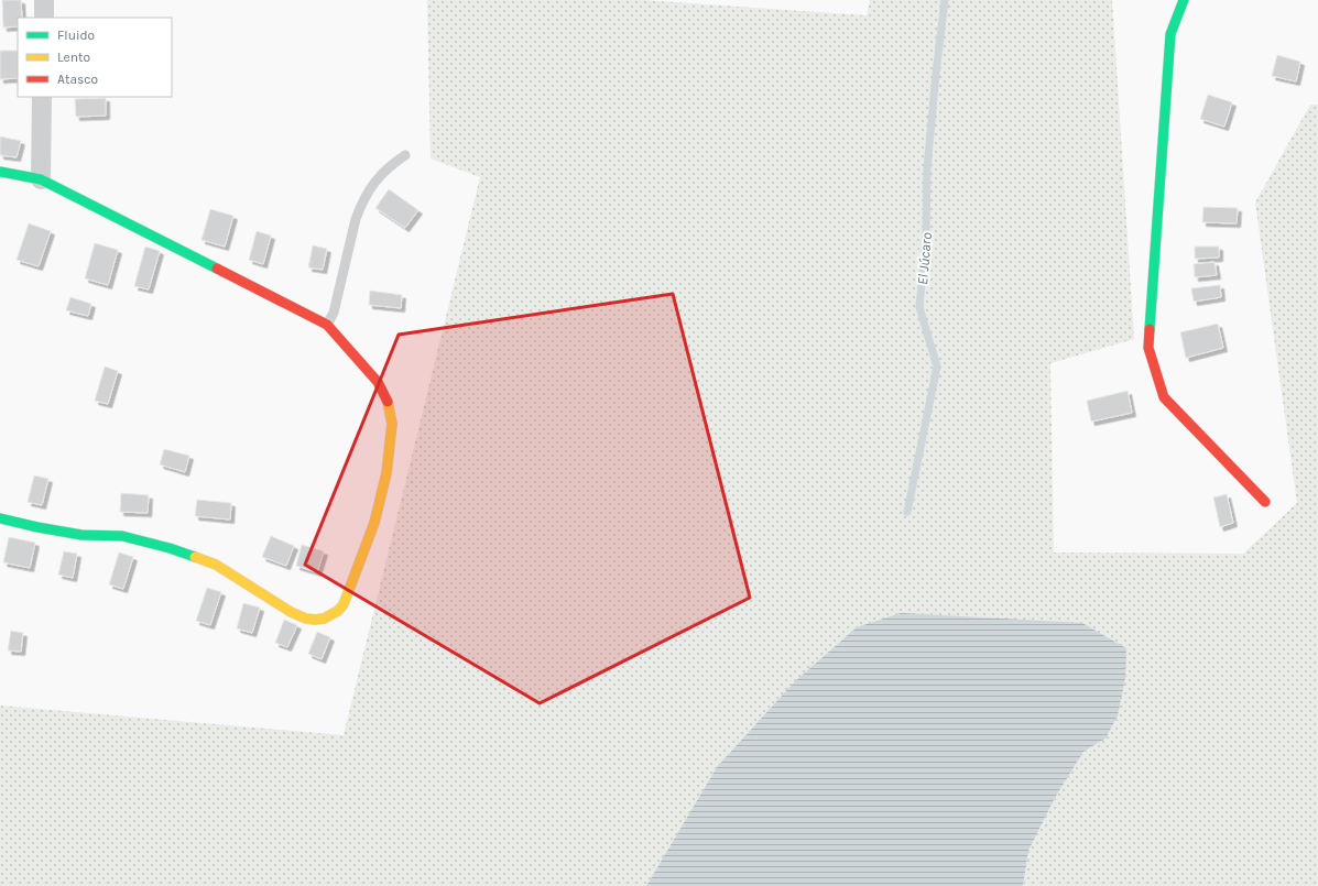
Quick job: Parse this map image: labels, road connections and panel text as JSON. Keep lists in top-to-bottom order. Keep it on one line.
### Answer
{"water":["El Júcaro"],"legend":["Fluido","Lento","Atasco"]}
